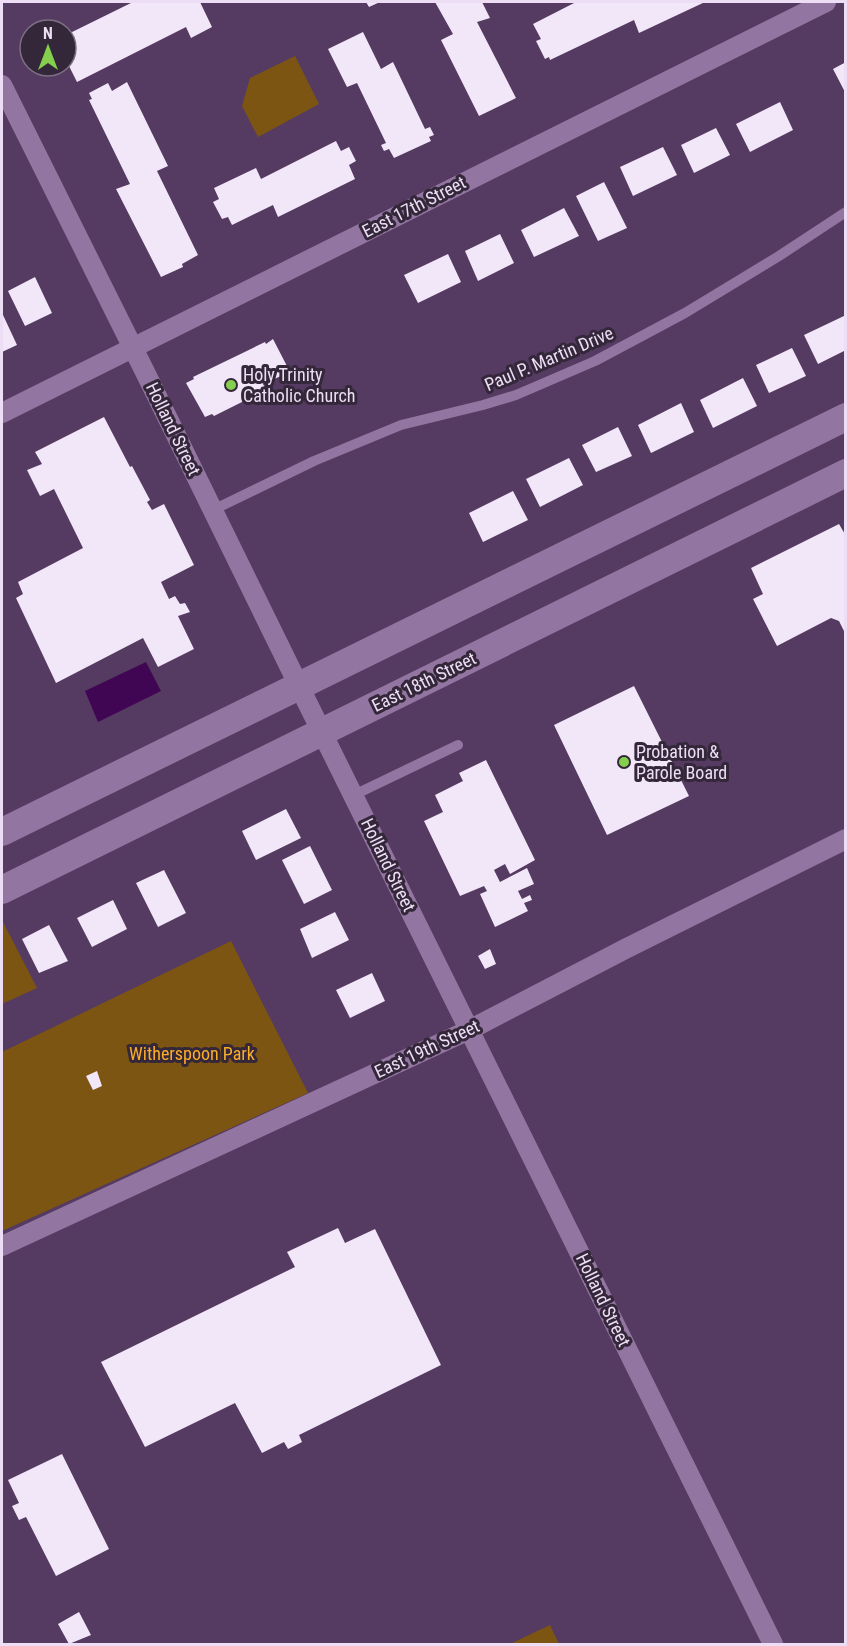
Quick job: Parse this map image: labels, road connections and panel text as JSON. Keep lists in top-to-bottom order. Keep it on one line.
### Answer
{"streets":{"main road":["East 18th Street"],"street":["East 17th Street","Holland Street","East 19th Street"],"lane":["Paul P. Martin Drive"]},"crossings":[["East 17th Street","Holland Street"],["Paul P. Martin Drive","Holland Street"],["Holland Street","East 18th Street"],["Holland Street","East 19th Street"]],"parks":["Witherspoon Park"],"places":["Holy Trinity Catholic Church","Probation & Parole Board"],"north":"top"}
